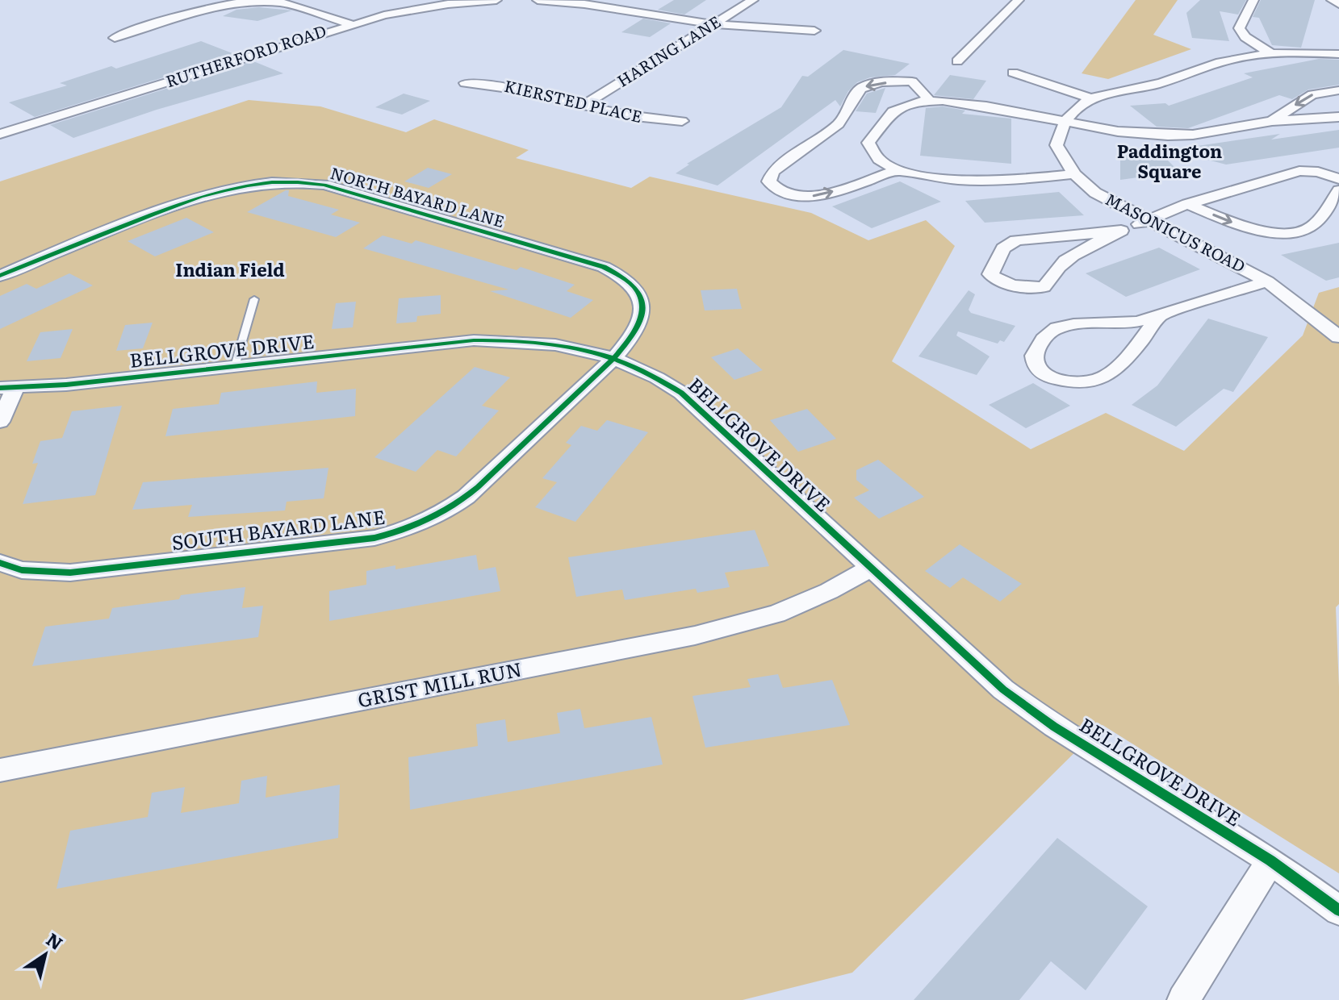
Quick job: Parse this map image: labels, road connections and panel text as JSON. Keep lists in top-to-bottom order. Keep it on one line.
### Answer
{"streets":{"street":["HARING LANE","RUTHERFORD ROAD","KIERSTED PLACE","NORTH BAYARD LANE","MASONICUS ROAD","BELLGROVE DRIVE","SOUTH BAYARD LANE","GRIST MILL RUN"]},"crossings":[["HARING LANE","KIERSTED PLACE"],["NORTH BAYARD LANE","BELLGROVE DRIVE"],["NORTH BAYARD LANE","SOUTH BAYARD LANE"],["BELLGROVE DRIVE","SOUTH BAYARD LANE"],["BELLGROVE DRIVE","GRIST MILL RUN"]],"districts":["Paddington Square","Indian Field"],"north":"top right"}
